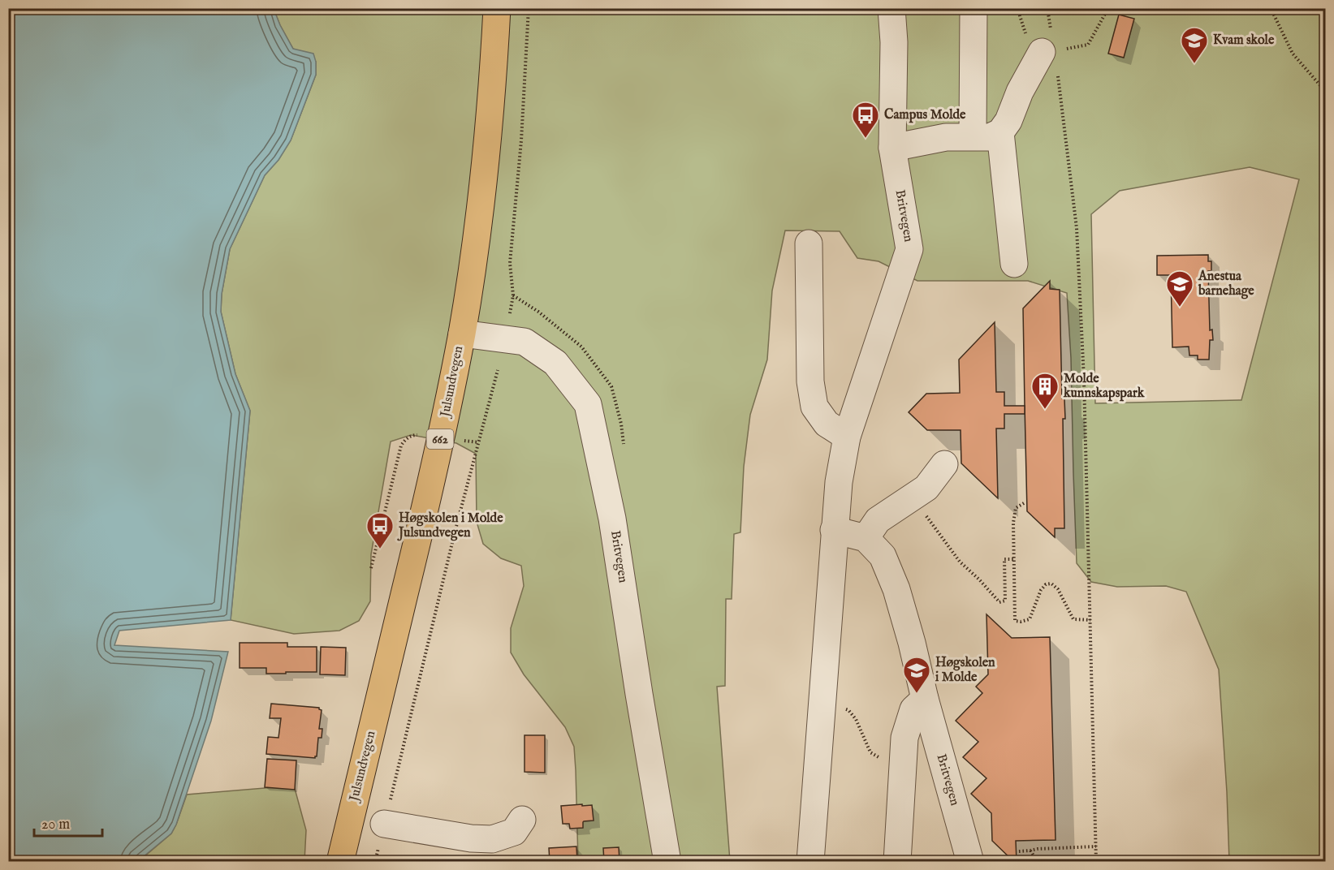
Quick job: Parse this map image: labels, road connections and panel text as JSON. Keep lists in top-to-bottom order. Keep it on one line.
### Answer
{"streets":{"main road":["Julsundvegen","662"],"street":["Britvegen"]},"crossings":[["Britvegen","Julsundvegen"]],"places":{"school or university":["Kvam skole","Anestua barnehage","Høgskolen i Molde"],"bus stop":["Campus Molde","Høgskolen i Molde Julsundvegen"],"building":["Molde kunnskapspark"]},"scale_bar":"20 m"}
